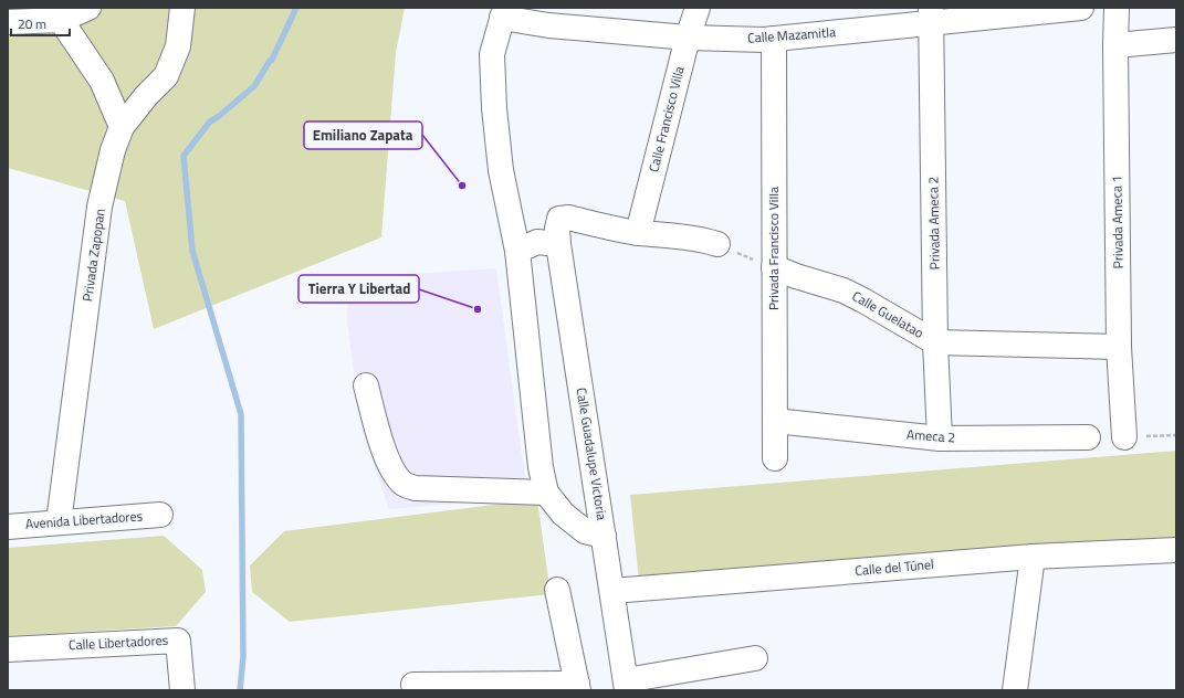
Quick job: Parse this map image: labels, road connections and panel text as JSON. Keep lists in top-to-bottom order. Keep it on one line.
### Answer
{"streets":{"street":["Calle Mazamitla","Calle Francisco Villa","Privada Ameca 1","Privada Ameca 2","Privada Francisco Villa","Privada Zapopan","Calle Guelatao","Ameca 2","Calle Guadalupe Victoria","Avenida Libertadores","Calle del Túnel","Calle Libertadores"]},"crossings":[["Calle Mazamitla","Calle Francisco Villa"],["Calle Mazamitla","Privada Ameca 2"],["Calle Mazamitla","Privada Francisco Villa"],["Calle Francisco Villa","Calle Guadalupe Victoria"],["Privada Ameca 1","Calle Guelatao"],["Privada Ameca 2","Calle Guelatao"],["Privada Ameca 2","Ameca 2"],["Privada Francisco Villa","Calle Guelatao"],["Privada Francisco Villa","Ameca 2"],["Privada Zapopan","Avenida Libertadores"],["Calle Guadalupe Victoria","Calle del Túnel"]],"places":["Emiliano Zapata","Tierra Y Libertad"],"scale_bar":"20 m"}
